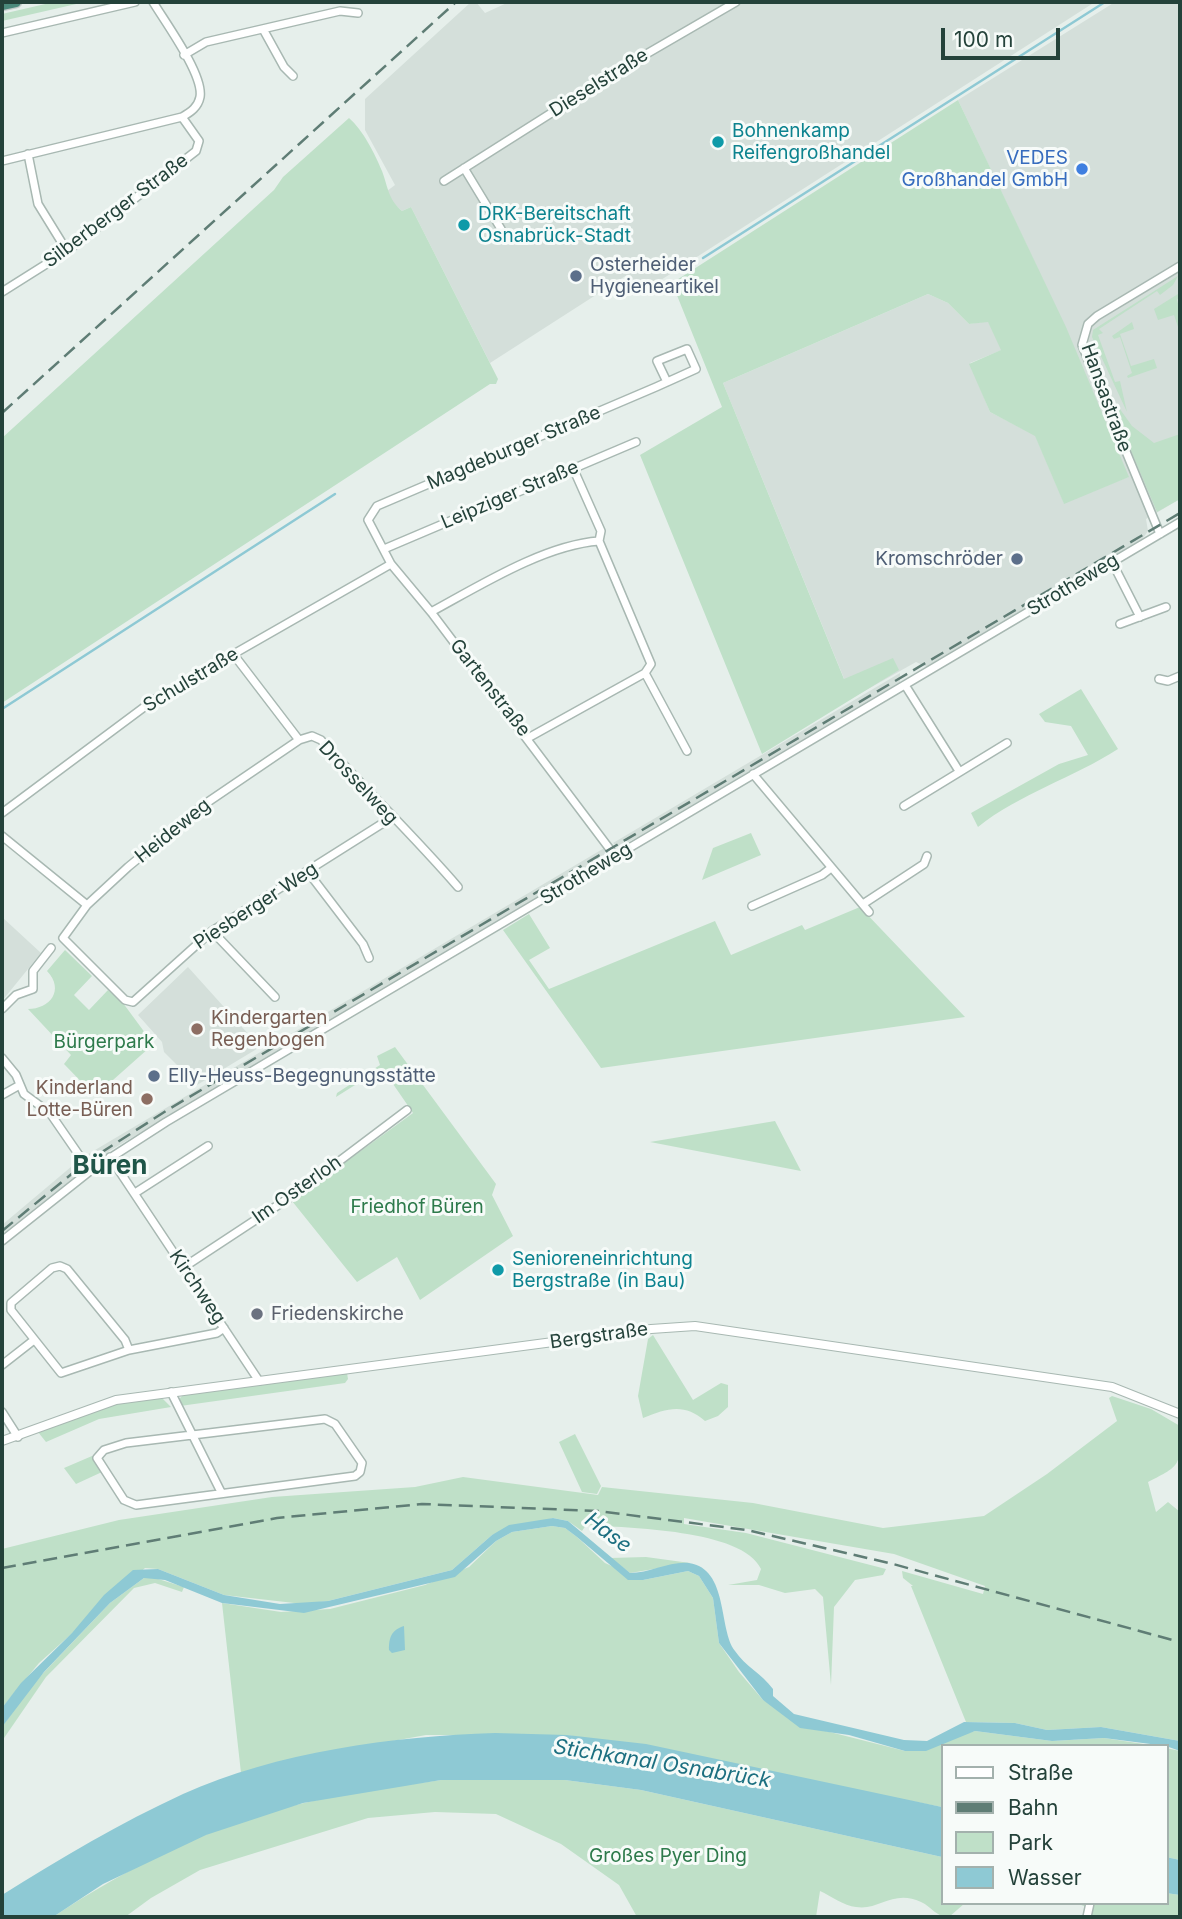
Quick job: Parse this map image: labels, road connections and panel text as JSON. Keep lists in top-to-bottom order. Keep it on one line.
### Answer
{"streets":{"street":["Dieselstraße","Silberberger Straße","Hansastraße","Magdeburger Straße","Leipziger Straße","Strotheweg","Schulstraße","Gartenstraße","Drosselweg","Heideweg","Piesberger Weg","Im Osterloh","Kirchweg","Bergstraße"]},"crossings":[["Hansastraße","Strotheweg"],["Magdeburger Straße","Gartenstraße"],["Leipziger Straße","Gartenstraße"],["Strotheweg","Gartenstraße"],["Strotheweg","Kirchweg"],["Schulstraße","Gartenstraße"],["Schulstraße","Drosselweg"],["Drosselweg","Heideweg"],["Drosselweg","Piesberger Weg"],["Heideweg","Piesberger Weg"],["Im Osterloh","Kirchweg"],["Kirchweg","Bergstraße"]],"districts":["Büren"],"water":["Hase","Stichkanal Osnabrück"],"parks":["Bürgerpark","Friedhof Büren","Großes Pyer Ding"],"places":["Bohnenkamp Reifengroßhandel","VEDES Großhandel GmbH","DRK-Bereitschaft Osnabrück-Stadt","Osterheider Hygieneartikel","Kromschröder","Kindergarten Regenbogen","Elly-Heuss-Begegnungsstätte","Kinderland Lotte-Büren","Senioreneinrichtung Bergstraße (in Bau)","Friedenskirche"],"legend":["Straße","Bahn","Park","Wasser"],"scale_bar":"100 m"}
